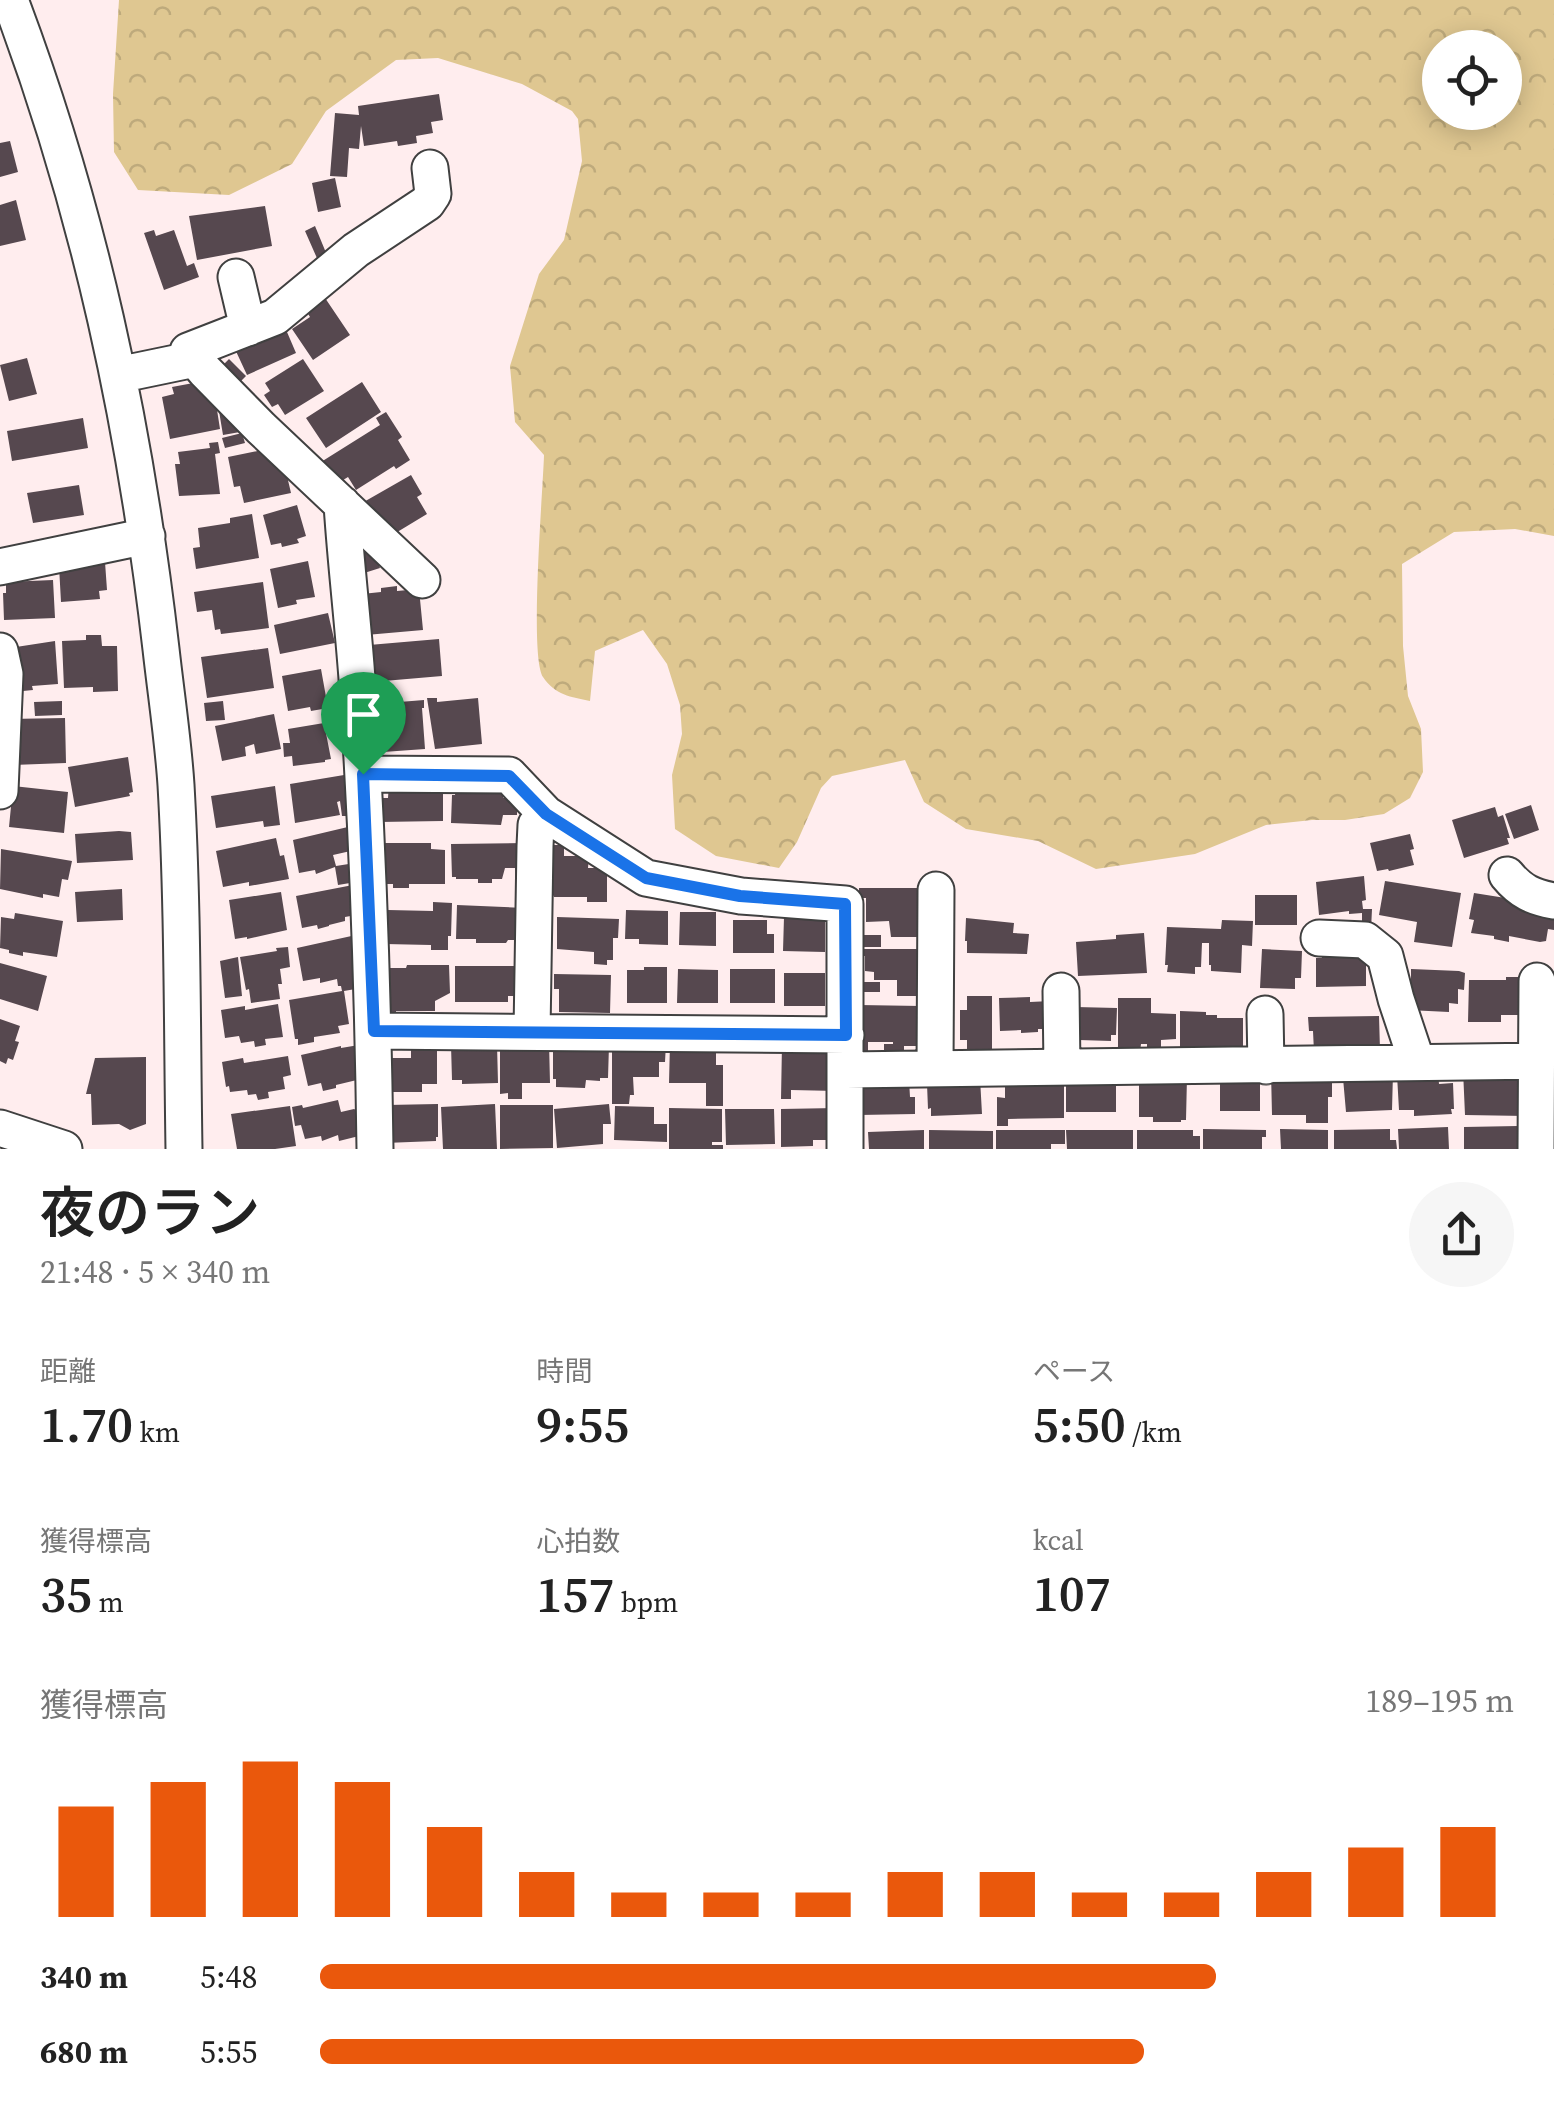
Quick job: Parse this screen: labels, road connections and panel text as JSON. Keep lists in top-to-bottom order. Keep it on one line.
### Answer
{"page":{"heading":["夜のラン","21:48 · 5 × 340 m"],"stats":[["距離","1.70 km"],["時間","9:55"],["ペース","5:50 /km"],["獲得標高","35 m"],["心拍数","157 bpm"],["kcal","107"]],"chart":["獲得標高","189–195 m"],"list":[{"name":"340 m","note":"5:48"},{"name":"680 m","note":"5:55"}]}}
